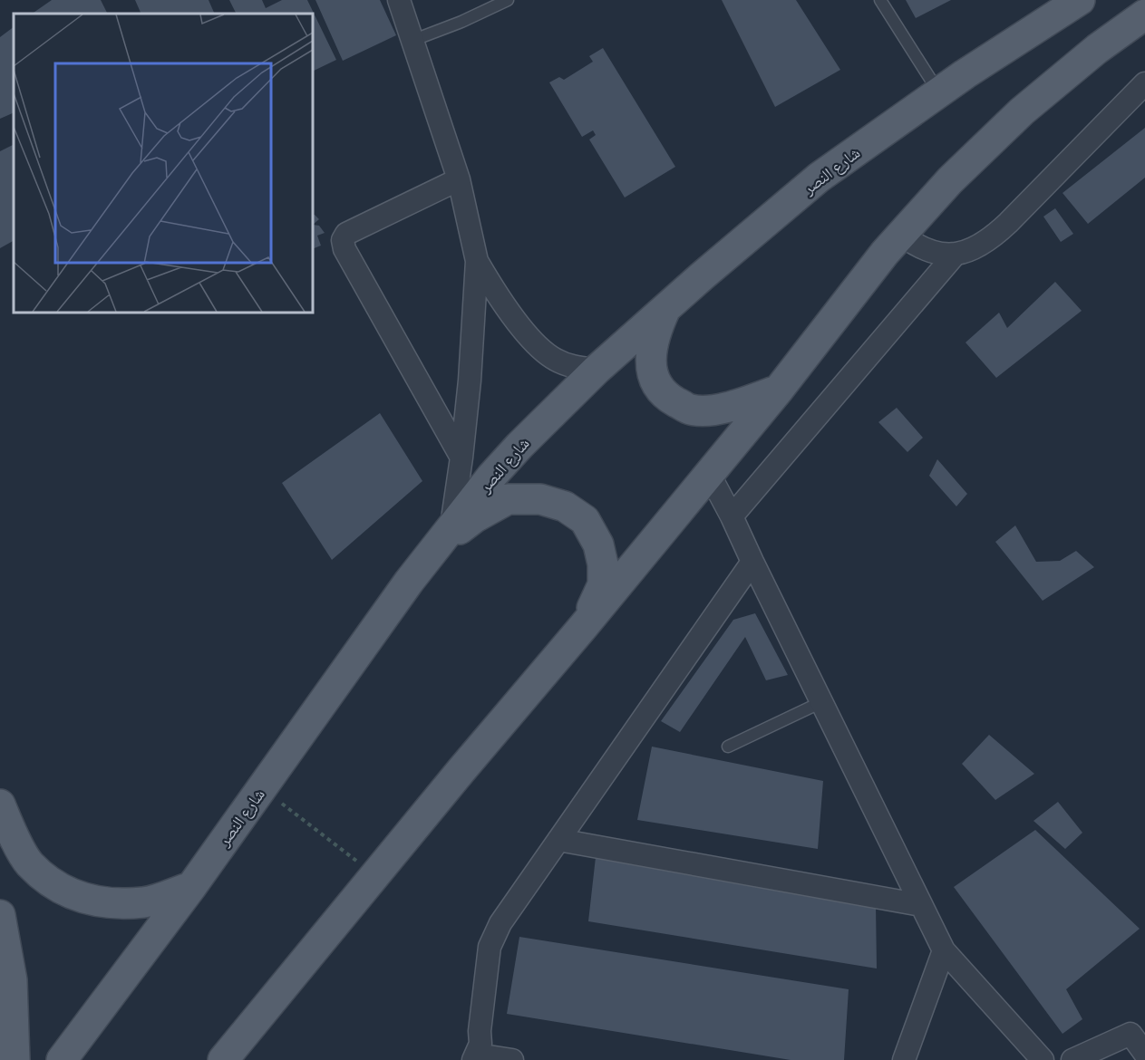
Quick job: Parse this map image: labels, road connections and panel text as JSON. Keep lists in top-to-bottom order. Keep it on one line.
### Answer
{"streets":{"main road":["شارع النصر"]}}
